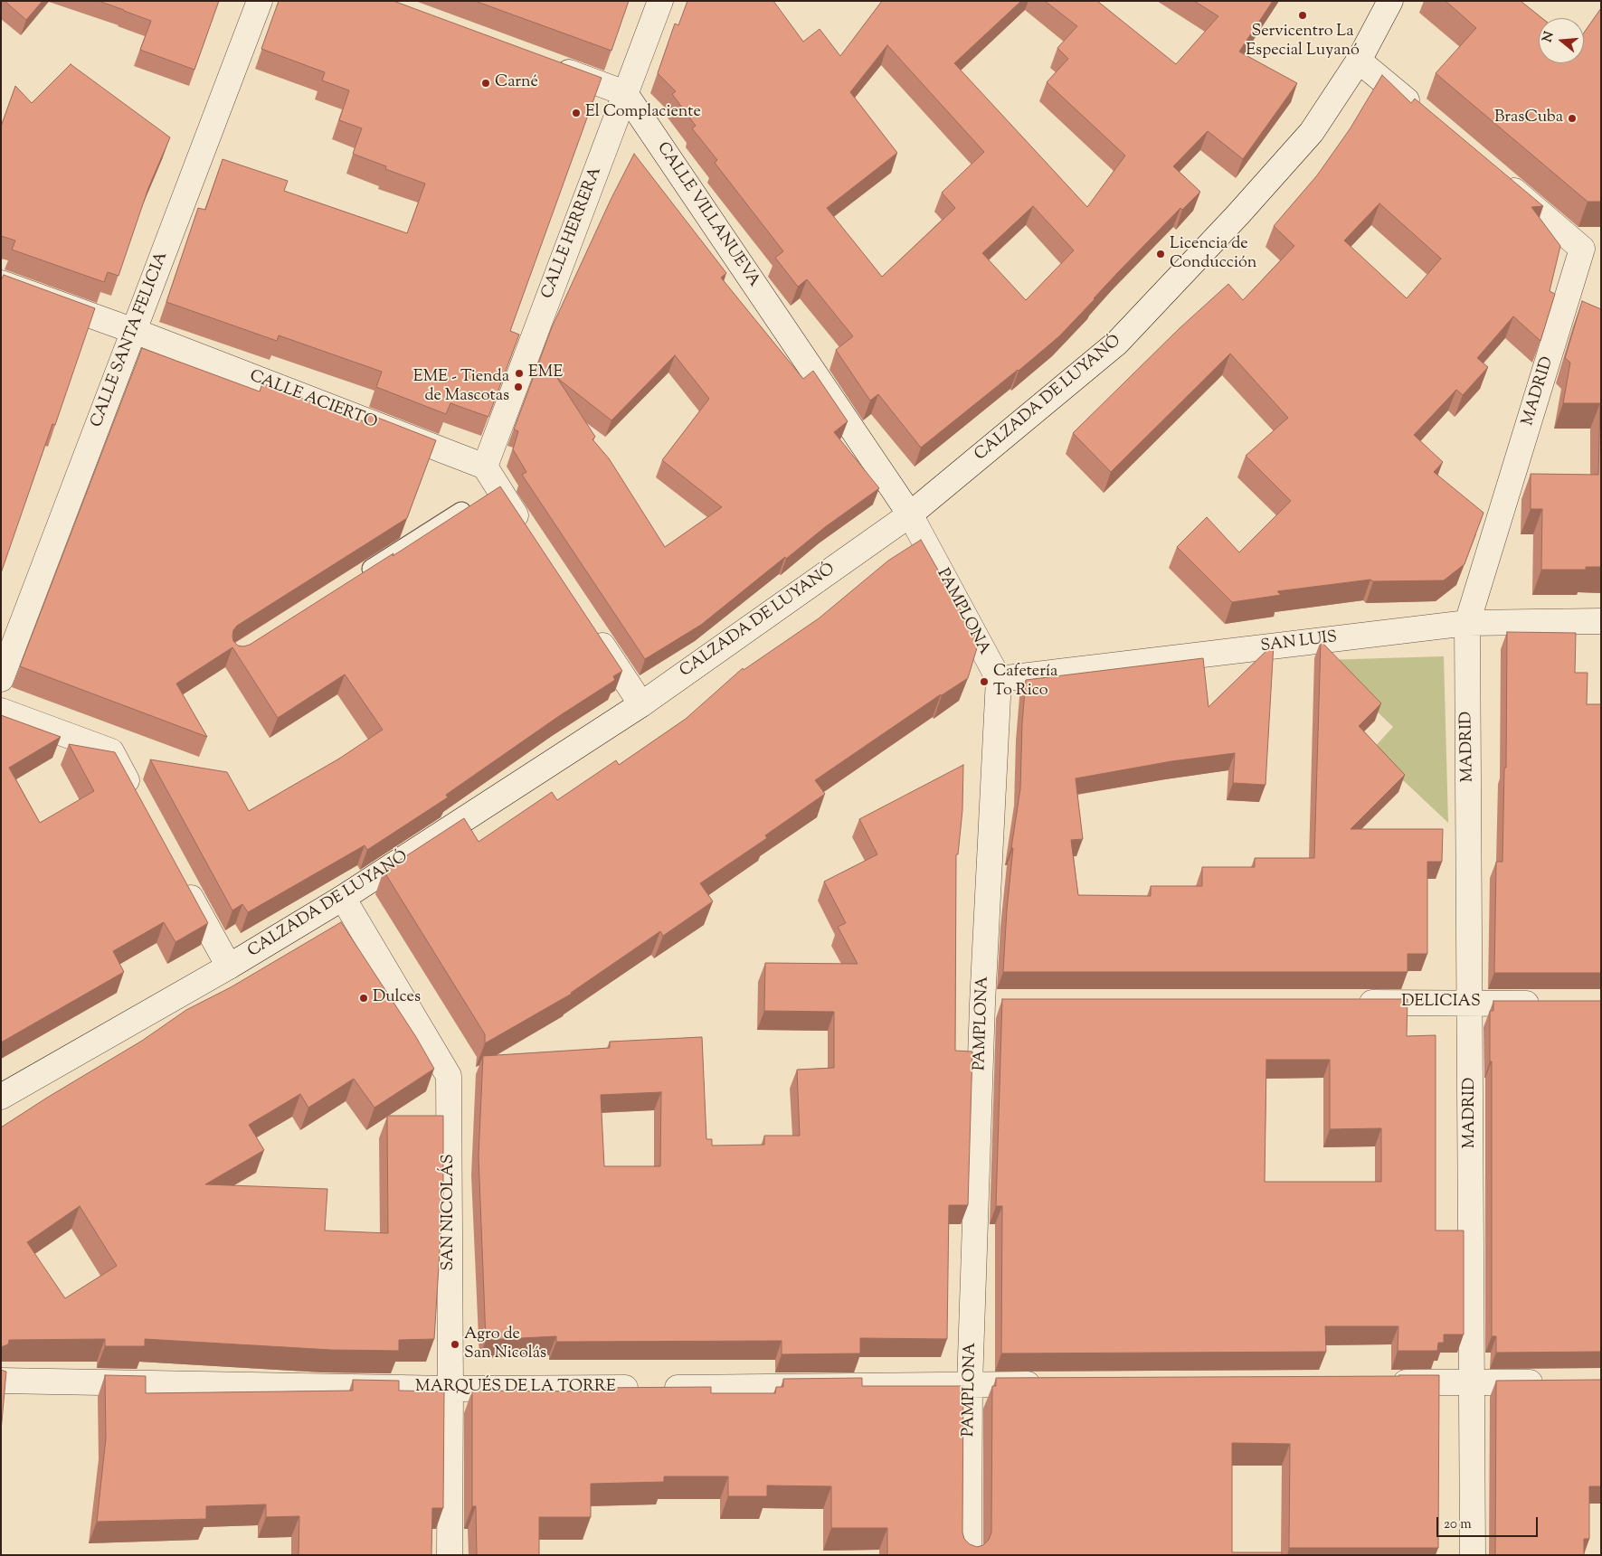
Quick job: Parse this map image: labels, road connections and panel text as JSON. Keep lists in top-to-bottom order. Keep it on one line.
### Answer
{"streets":{"street":["CALLE VILLANUEVA","CALLE HERRERA","CALLE SANTA FELICIA","MADRID","CALZADA DE LUYANÓ","CALLE ACIERTO","PAMPLONA","SAN LUIS","DELICIAS","SAN NICOLÁS","MARQUÉS DE LA TORRE"]},"crossings":[["CALLE VILLANUEVA","CALLE HERRERA"],["CALLE VILLANUEVA","CALZADA DE LUYANÓ"],["CALLE VILLANUEVA","PAMPLONA"],["CALLE HERRERA","CALLE ACIERTO"],["CALLE SANTA FELICIA","CALLE ACIERTO"],["MADRID","SAN LUIS"],["MADRID","DELICIAS"],["CALZADA DE LUYANÓ","PAMPLONA"],["CALZADA DE LUYANÓ","SAN NICOLÁS"],["PAMPLONA","SAN LUIS"],["PAMPLONA","MARQUÉS DE LA TORRE"],["SAN NICOLÁS","MARQUÉS DE LA TORRE"]],"places":["Servicentro La Especial Luyanó","Carné","El Complaciente","BrasCuba","Licencia de Conducción","EME","EME - Tienda de Mascotas","Cafetería To Rico","Dulces","Agro de San Nicolás"],"scale_bar":"20 m","north":"left"}
